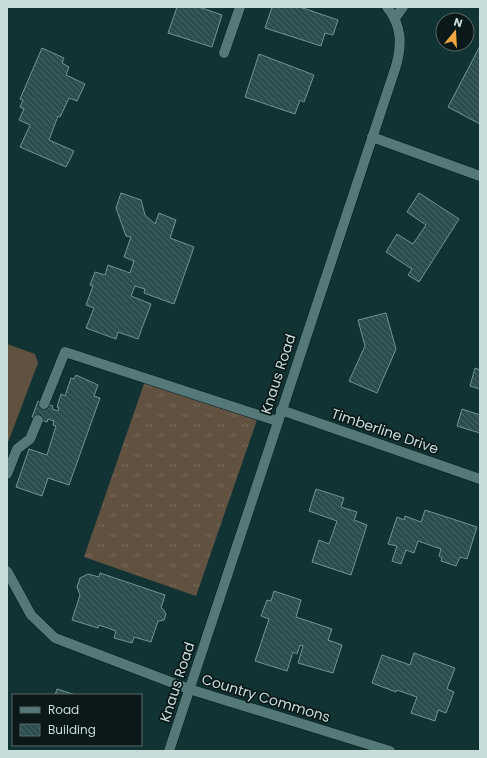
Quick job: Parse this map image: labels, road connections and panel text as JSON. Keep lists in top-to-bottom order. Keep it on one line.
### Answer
{"streets":{"street":["Knaus Road","Timberline Drive","Country Commons"]},"crossings":[["Knaus Road","Timberline Drive"],["Knaus Road","Country Commons"]],"legend":["Road","Building"],"north":"top"}
